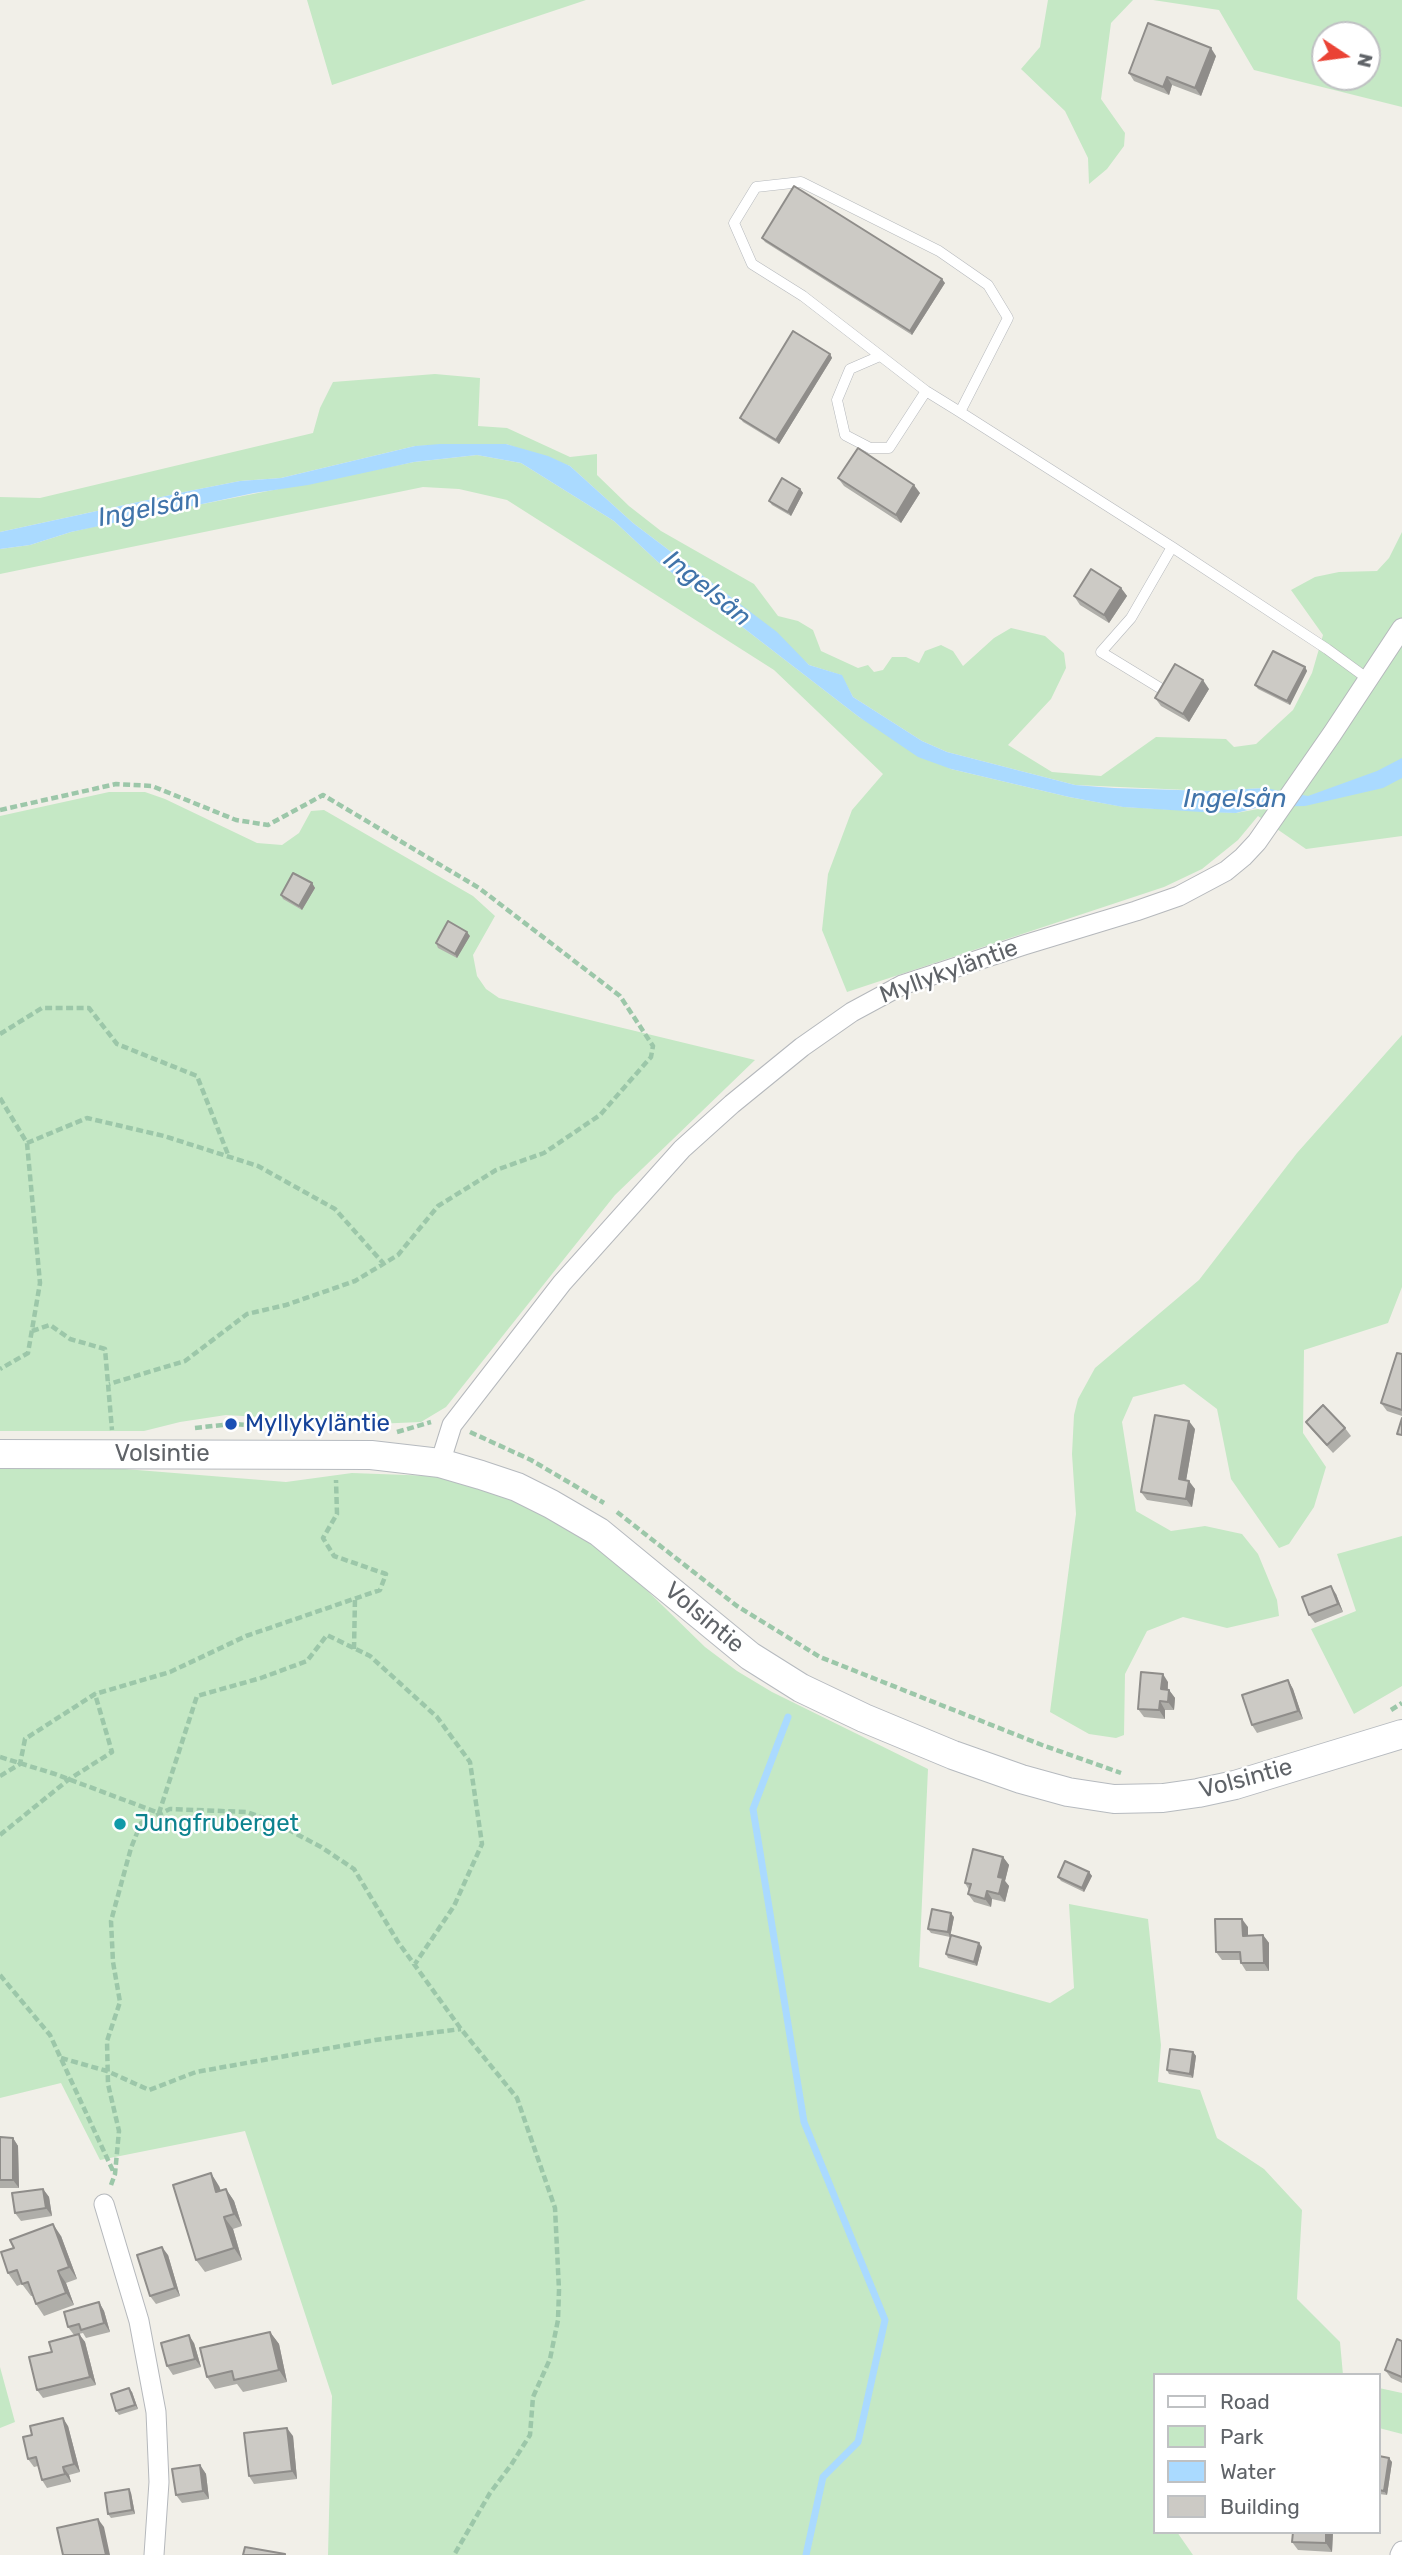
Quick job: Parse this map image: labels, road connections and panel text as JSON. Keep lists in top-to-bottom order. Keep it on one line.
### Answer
{"streets":{"street":["Myllykyläntie","Volsintie"]},"crossings":[["Myllykyläntie","Volsintie"]],"water":["Ingelsån"],"places":["Myllykyläntie","Jungfruberget"],"legend":["Road","Park","Water","Building"],"north":"right"}
